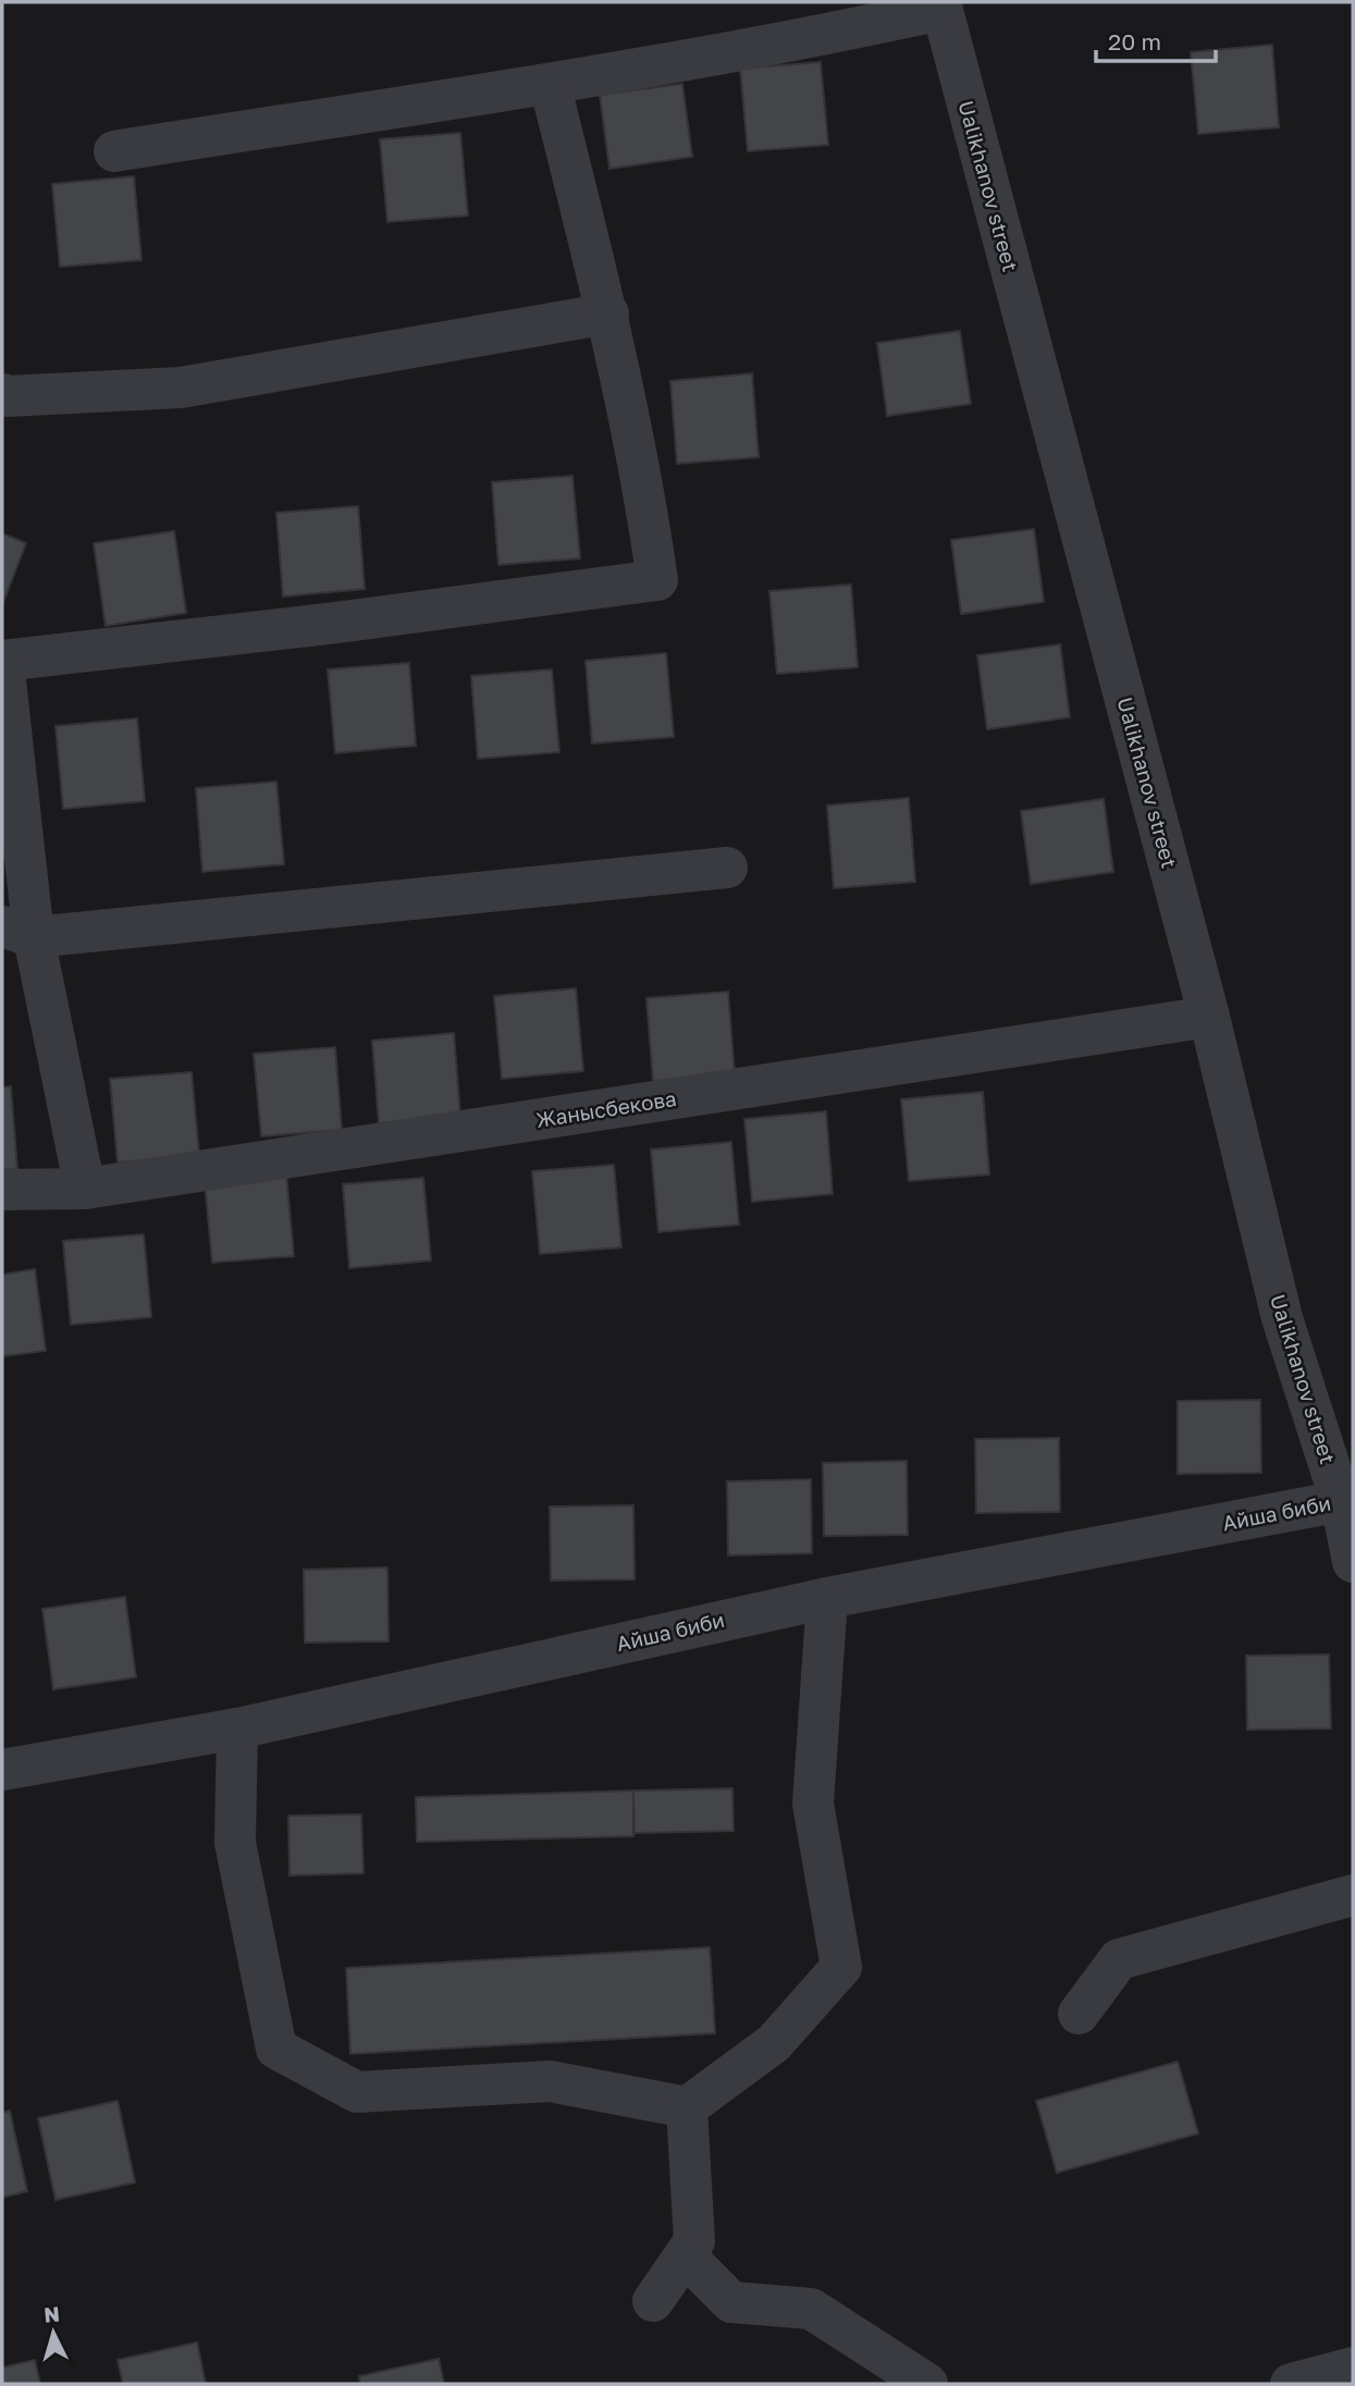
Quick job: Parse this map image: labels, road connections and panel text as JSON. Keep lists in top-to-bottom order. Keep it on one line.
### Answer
{"streets":{"street":["Ualikhanov street","Жанысбекова","Айша биби"]},"crossings":[["Ualikhanov street","Жанысбекова"],["Ualikhanov street","Айша биби"]],"scale_bar":"20 m","north":"top"}
